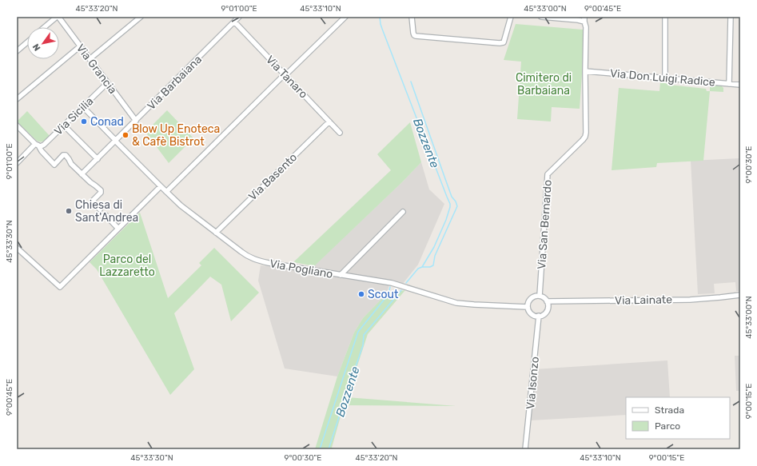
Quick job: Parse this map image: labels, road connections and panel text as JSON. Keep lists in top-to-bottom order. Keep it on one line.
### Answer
{"streets":{"street":["Via Grancia","Via Tanaro","Via Don Luigi Radice","Via Barbaiana","Via Sicilia","Via Basento","Via San Bernardo","Via Pogliano","Via Lainate","Via Isonzo"]},"crossings":[["Via Grancia","Via Barbaiana"],["Via Grancia","Via Sicilia"],["Via Tanaro","Via Barbaiana"],["Via Tanaro","Via Basento"],["Via Don Luigi Radice","Via San Bernardo"],["Via Barbaiana","Via Pogliano"],["Via Sicilia","Via Pogliano"],["Via Basento","Via Pogliano"],["Via San Bernardo","Via Pogliano"],["Via San Bernardo","Via Lainate"],["Via San Bernardo","Via Isonzo"],["Via Pogliano","Via Lainate"],["Via Pogliano","Via Isonzo"],["Via Lainate","Via Isonzo"]],"water":["Bozzente"],"parks":["Cimitero di Barbaiana","Parco del Lazzaretto"],"places":["Conad","Blow Up Enoteca & Cafè Bistrot","Chiesa di Sant'Andrea","Scout"],"legend":["Strada","Parco"],"north":"bottom left","coordinates":["45°33'20\"N","9°01'00\"E","45°33'10\"N","45°33'00\"N","9°00'45\"E","9°00'30\"E","45°33'30\"N","9°00'15\"E"]}
